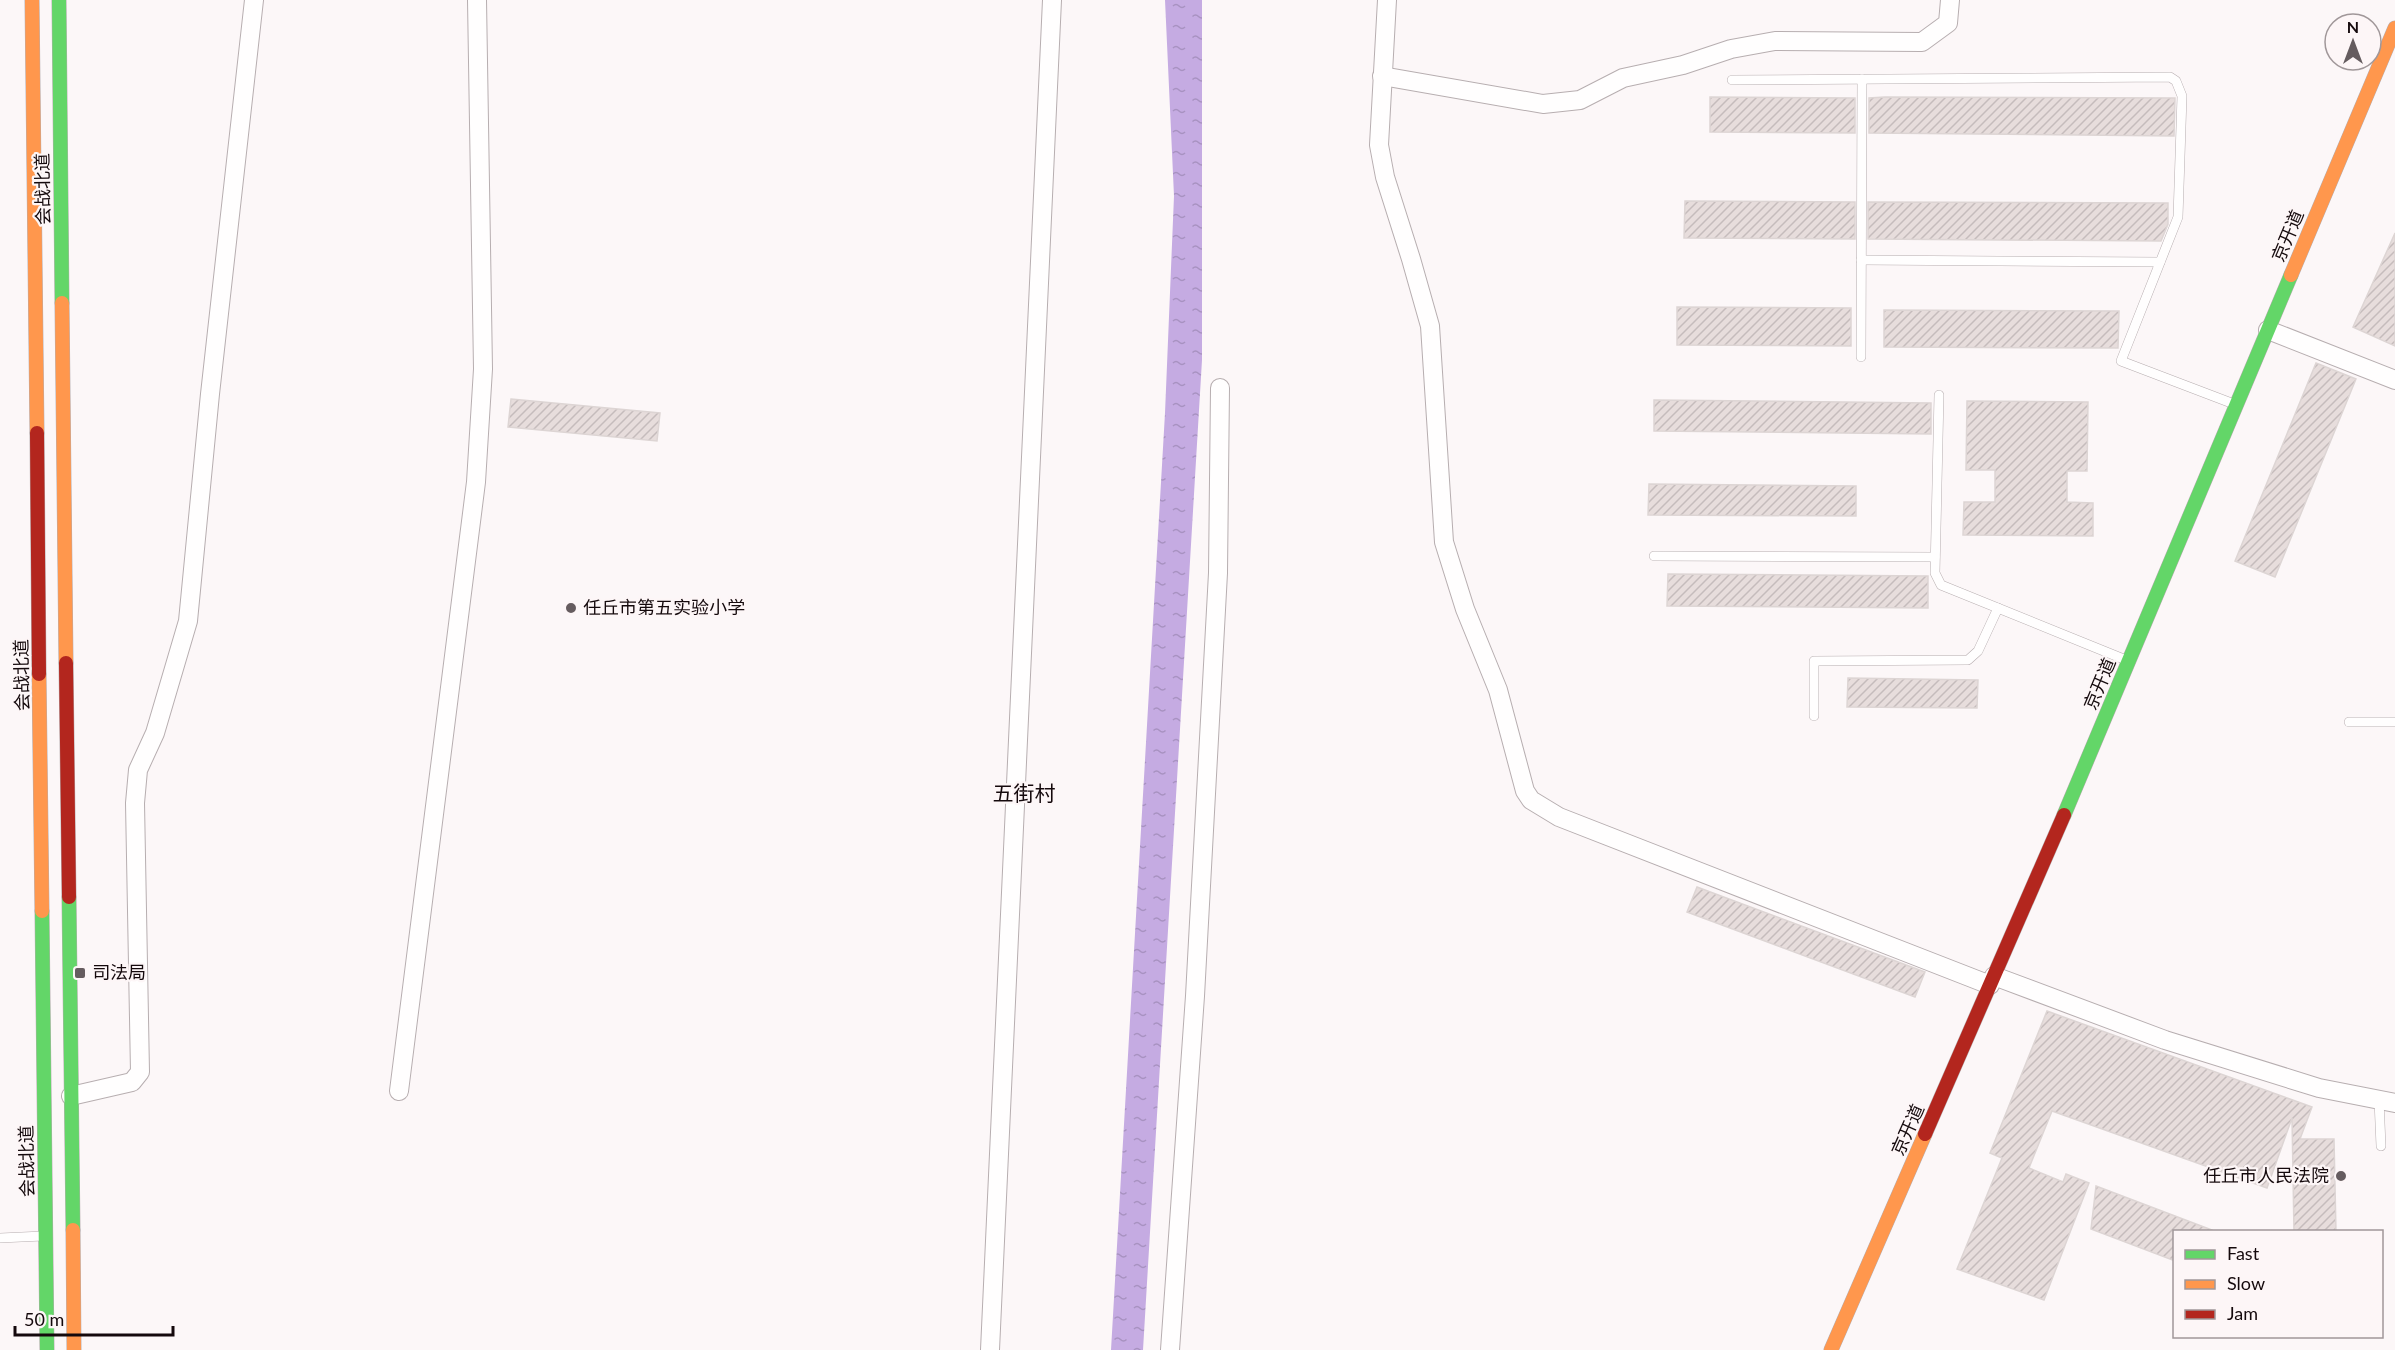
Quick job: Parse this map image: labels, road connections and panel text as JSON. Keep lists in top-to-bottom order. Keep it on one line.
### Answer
{"streets":{"main road":["会战北道","京开道"]},"districts":["五街村"],"places":{"other":["任丘市第五实验小学","任丘市人民法院"],"transit":["司法局"]},"legend":["Fast","Slow","Jam"],"scale_bar":"50 m","north":"top"}
